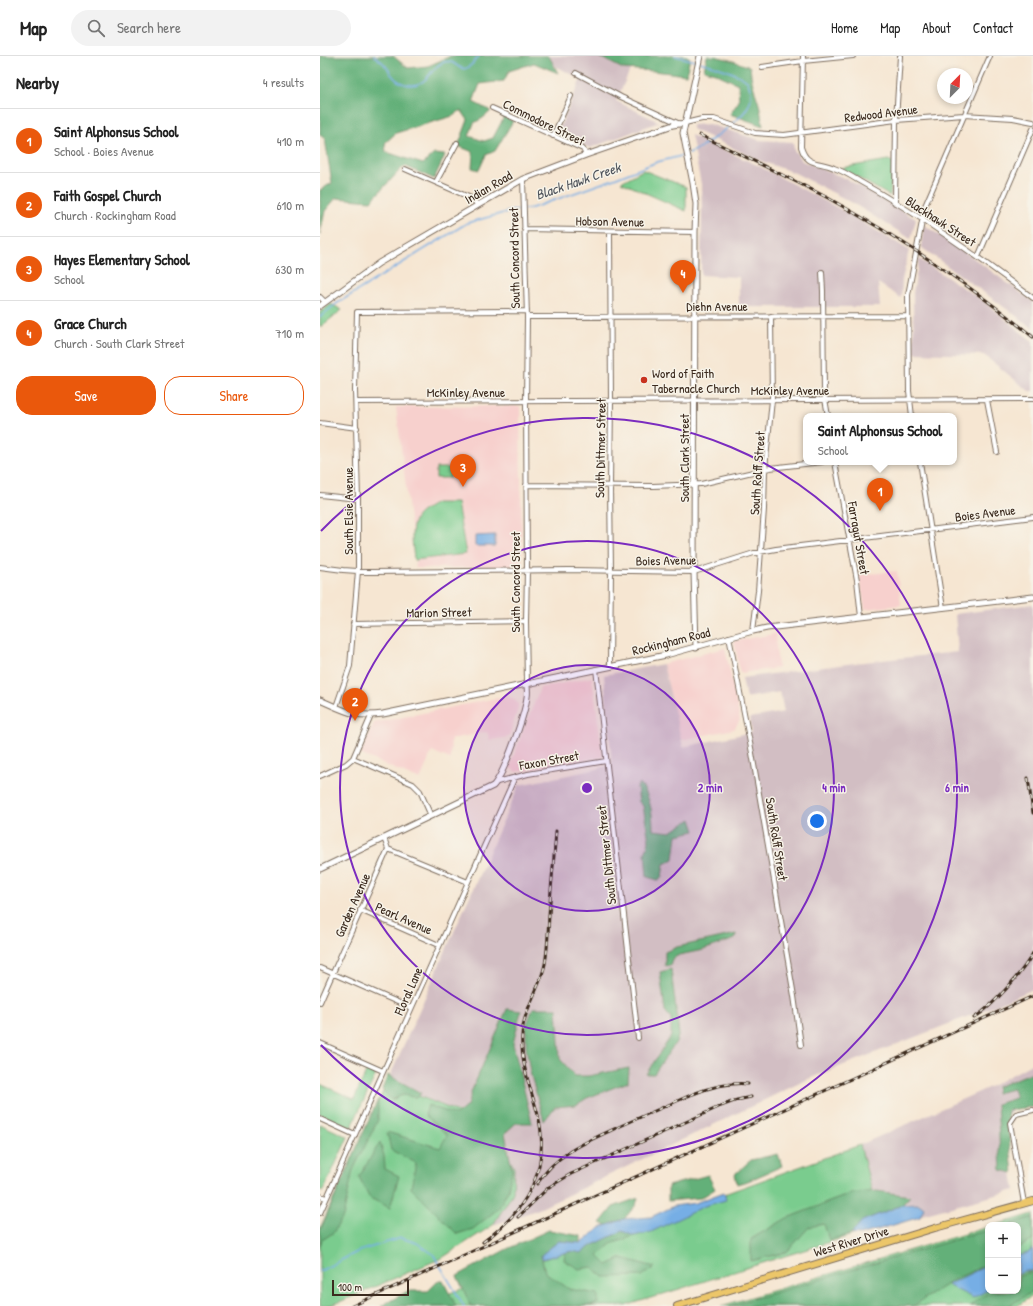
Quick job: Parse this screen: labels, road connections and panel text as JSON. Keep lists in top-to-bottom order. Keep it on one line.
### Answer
{"streets":{"main road":["West River Drive"],"street":["Redwood Avenue","Commodore Street","Indian Road","Hobson Avenue","Blackhawk Street","South Concord Street","Diehn Avenue","McKinley Avenue","South Dittmer Street","South Clark Street","South Rolff Street","South Elsie Avenue","Boies Avenue","Farragut Street","Marion Street","Rockingham Road","Faxon Street","Garden Avenue","Pearl Avenue","Floral Lane"]},"crossings":[["Redwood Avenue","Indian Road"],["Redwood Avenue","Blackhawk Street"],["Redwood Avenue","South Clark Street"],["Commodore Street","Indian Road"],["Indian Road","South Concord Street"],["Indian Road","South Clark Street"],["Hobson Avenue","South Concord Street"],["Hobson Avenue","South Dittmer Street"],["Hobson Avenue","South Clark Street"],["South Concord Street","Diehn Avenue"],["South Concord Street","McKinley Avenue"],["South Concord Street","South Elsie Avenue"],["South Concord Street","Boies Avenue"],["South Concord Street","Marion Street"],["South Concord Street","Rockingham Road"],["South Concord Street","Faxon Street"],["Diehn Avenue","South Dittmer Street"],["Diehn Avenue","South Clark Street"],["Diehn Avenue","South Rolff Street"],["McKinley Avenue","South Dittmer Street"],["McKinley Avenue","South Clark Street"],["McKinley Avenue","South Rolff Street"],["McKinley Avenue","South Elsie Avenue"],["South Dittmer Street","Boies Avenue"],["South Dittmer Street","Rockingham Road"],["South Dittmer Street","Faxon Street"],["South Clark Street","Boies Avenue"],["South Clark Street","Rockingham Road"],["South Rolff Street","Boies Avenue"],["South Rolff Street","Rockingham Road"],["South Elsie Avenue","Boies Avenue"],["South Elsie Avenue","Marion Street"],["South Elsie Avenue","Rockingham Road"],["Boies Avenue","Farragut Street"],["Farragut Street","Rockingham Road"],["Faxon Street","Floral Lane"],["Garden Avenue","Pearl Avenue"],["Pearl Avenue","Floral Lane"]],"water":["Black Hawk Creek"],"places":["Word of Faith Tabernacle Church"],"scale_bar":"100 m","north":"top right","page":{"header":"Map","search":"Search here","nav":["Home","Map","About","Contact"],"heading":["Nearby","4 results"],"list":[{"mark":"1","name":"Saint Alphonsus School","note":"School · Boies Avenue","value":"410 m"},{"mark":"2","name":"Faith Gospel Church","note":"Church · Rockingham Road","value":"610 m"},{"mark":"3","name":"Hayes Elementary School","note":"School","value":"630 m"},{"mark":"4","name":"Grace Church","note":"Church · South Clark Street","value":"710 m"}],"pins":["4","3","1","2"],"buttons":["Save","Share"],"popup":["Saint Alphonsus School","School"],"map_buttons":["+","−"],"scale":"100 m"},"rings":["2 min","4 min","6 min"]}
